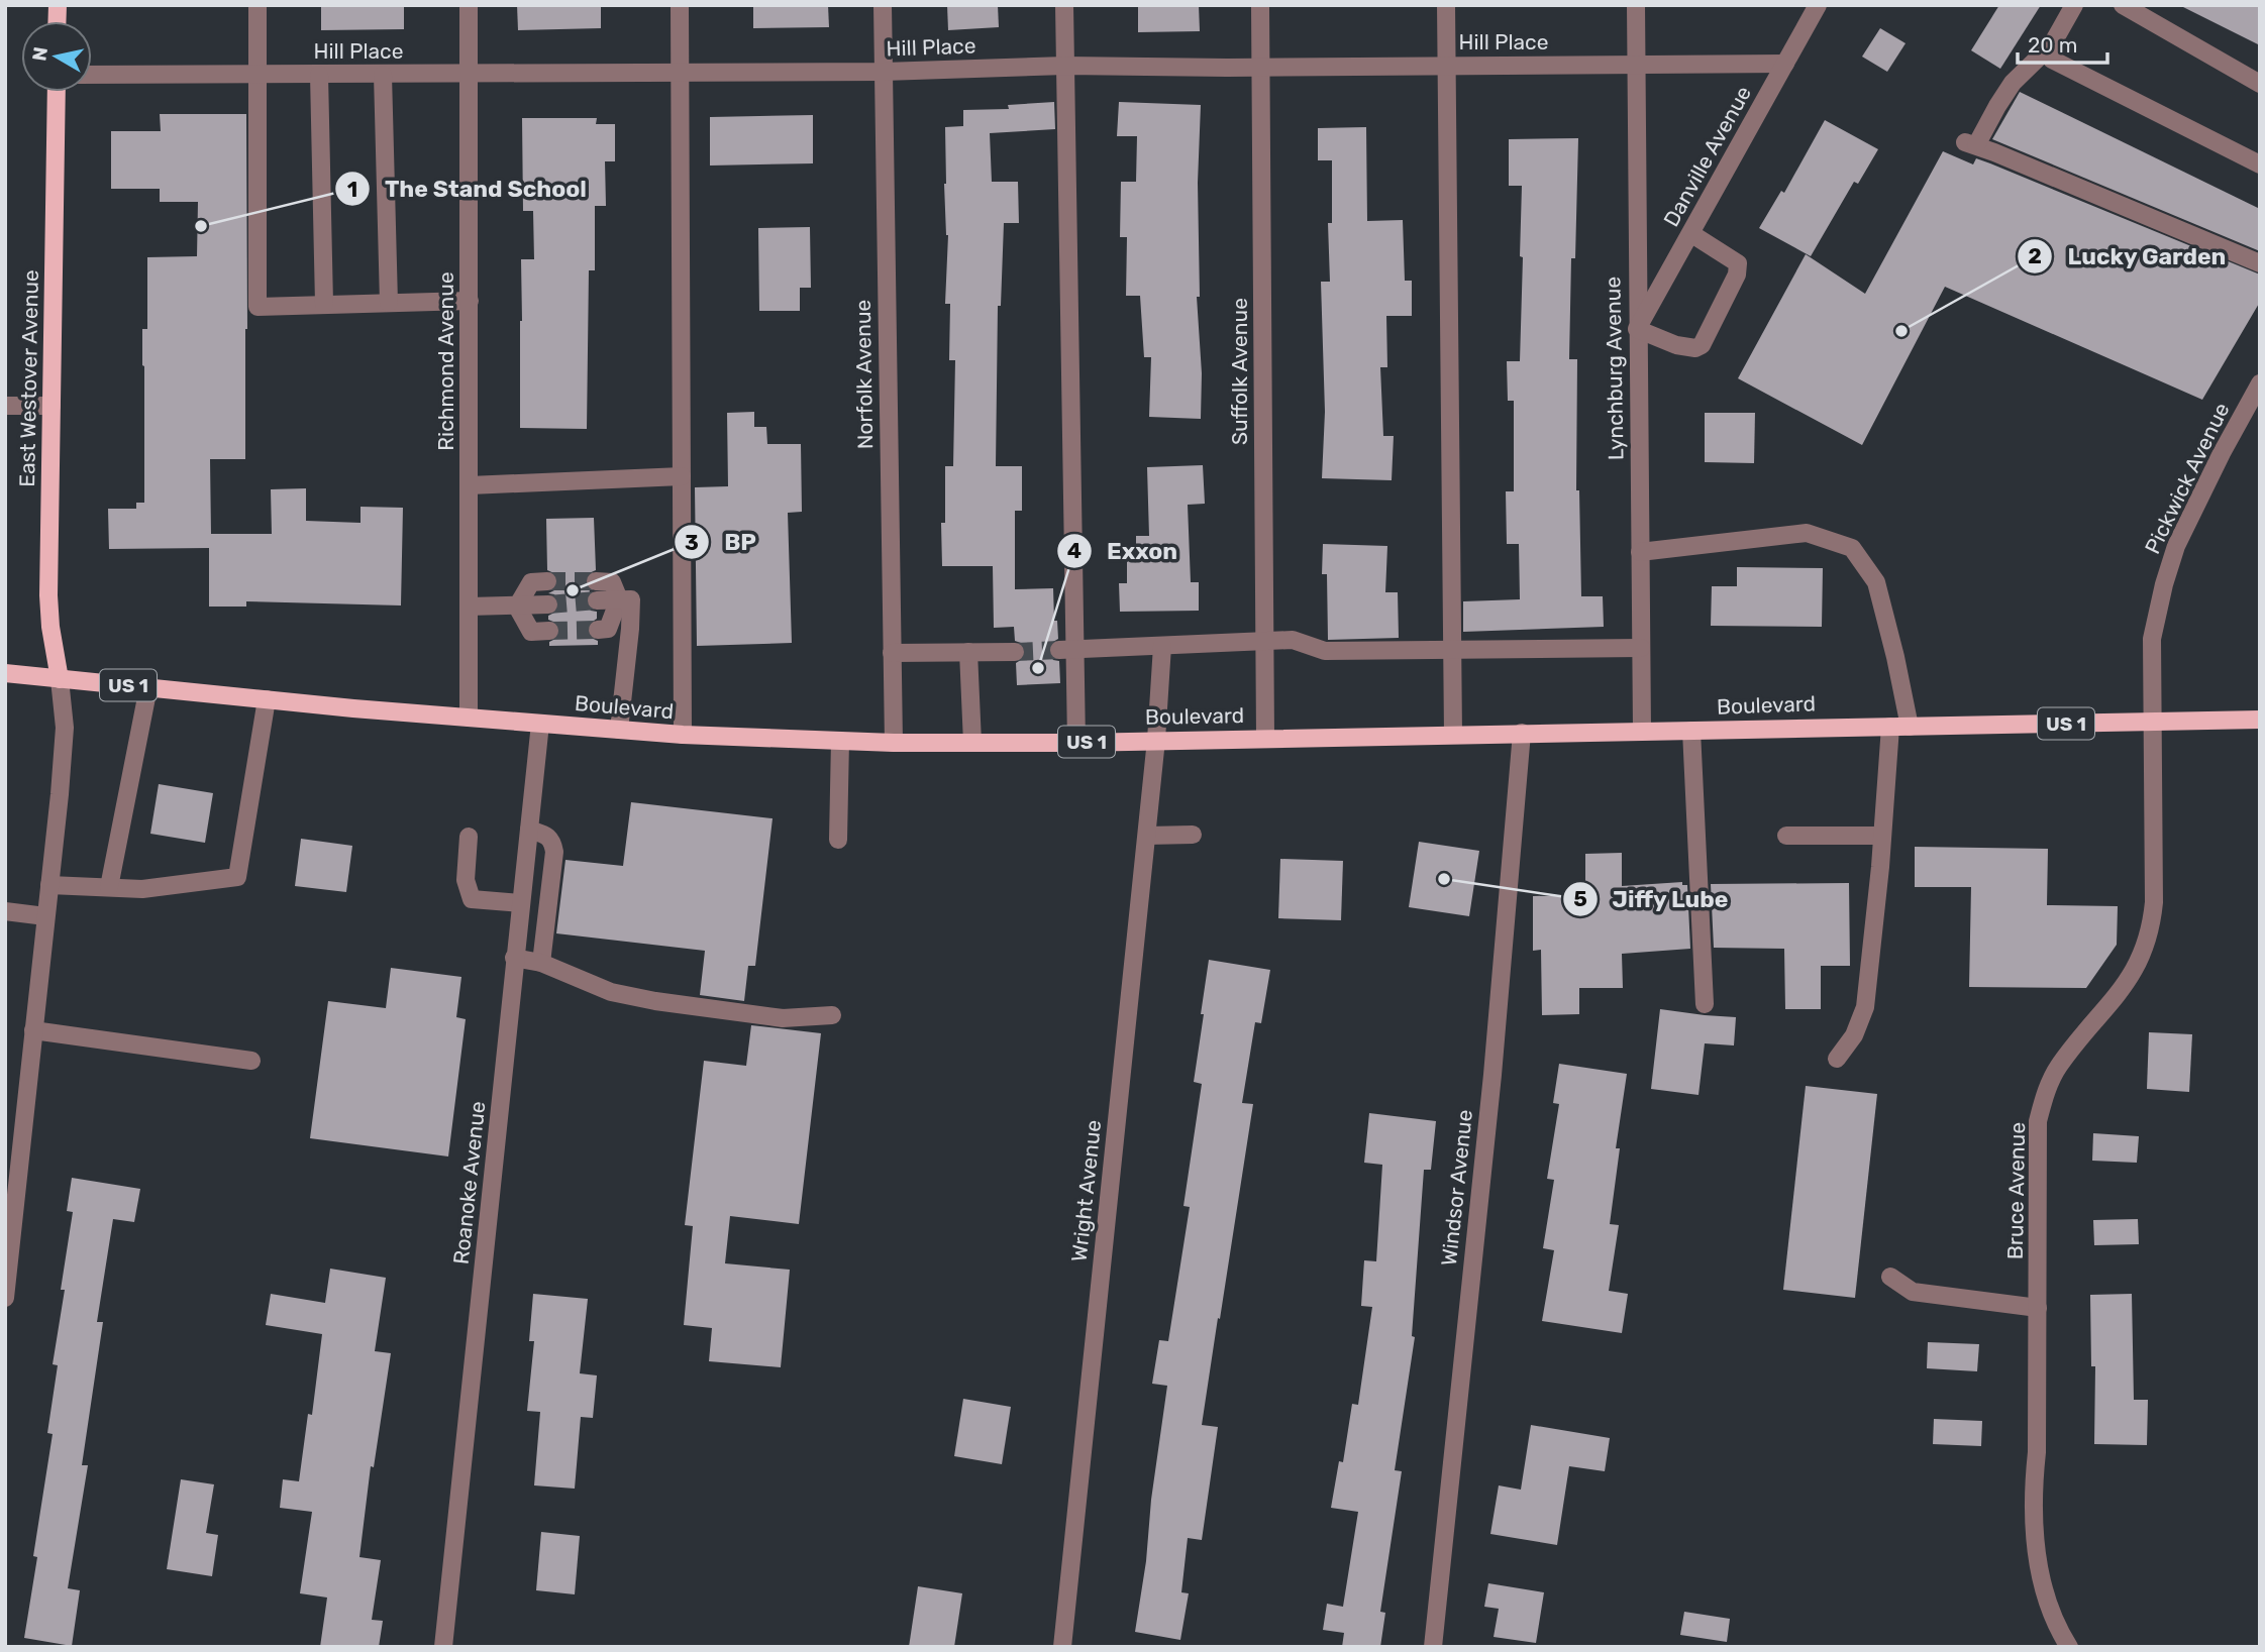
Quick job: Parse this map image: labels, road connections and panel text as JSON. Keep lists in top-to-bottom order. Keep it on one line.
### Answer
{"streets":{"main road":["East Westover Avenue","US 1","Boulevard"],"street":["Hill Place","Danville Avenue","Richmond Avenue","Lynchburg Avenue","Suffolk Avenue","Norfolk Avenue","Pickwick Avenue","Roanoke Avenue","Windsor Avenue","Wright Avenue","Bruce Avenue"]},"crossings":[["Hill Place","Danville Avenue"],["Hill Place","Richmond Avenue"],["Hill Place","Lynchburg Avenue"],["Hill Place","Suffolk Avenue"],["Hill Place","Norfolk Avenue"],["Danville Avenue","Lynchburg Avenue"],["Richmond Avenue","Boulevard"],["Lynchburg Avenue","Boulevard"],["Suffolk Avenue","Boulevard"],["Norfolk Avenue","Boulevard"],["East Westover Avenue","Boulevard"],["Pickwick Avenue","Boulevard"],["Pickwick Avenue","Bruce Avenue"],["Boulevard","Roanoke Avenue"],["Boulevard","Windsor Avenue"],["Boulevard","Wright Avenue"],["Boulevard","Bruce Avenue"]],"places":["The Stand School","Lucky Garden","BP","Exxon","Jiffy Lube"],"scale_bar":"20 m","north":"left"}
